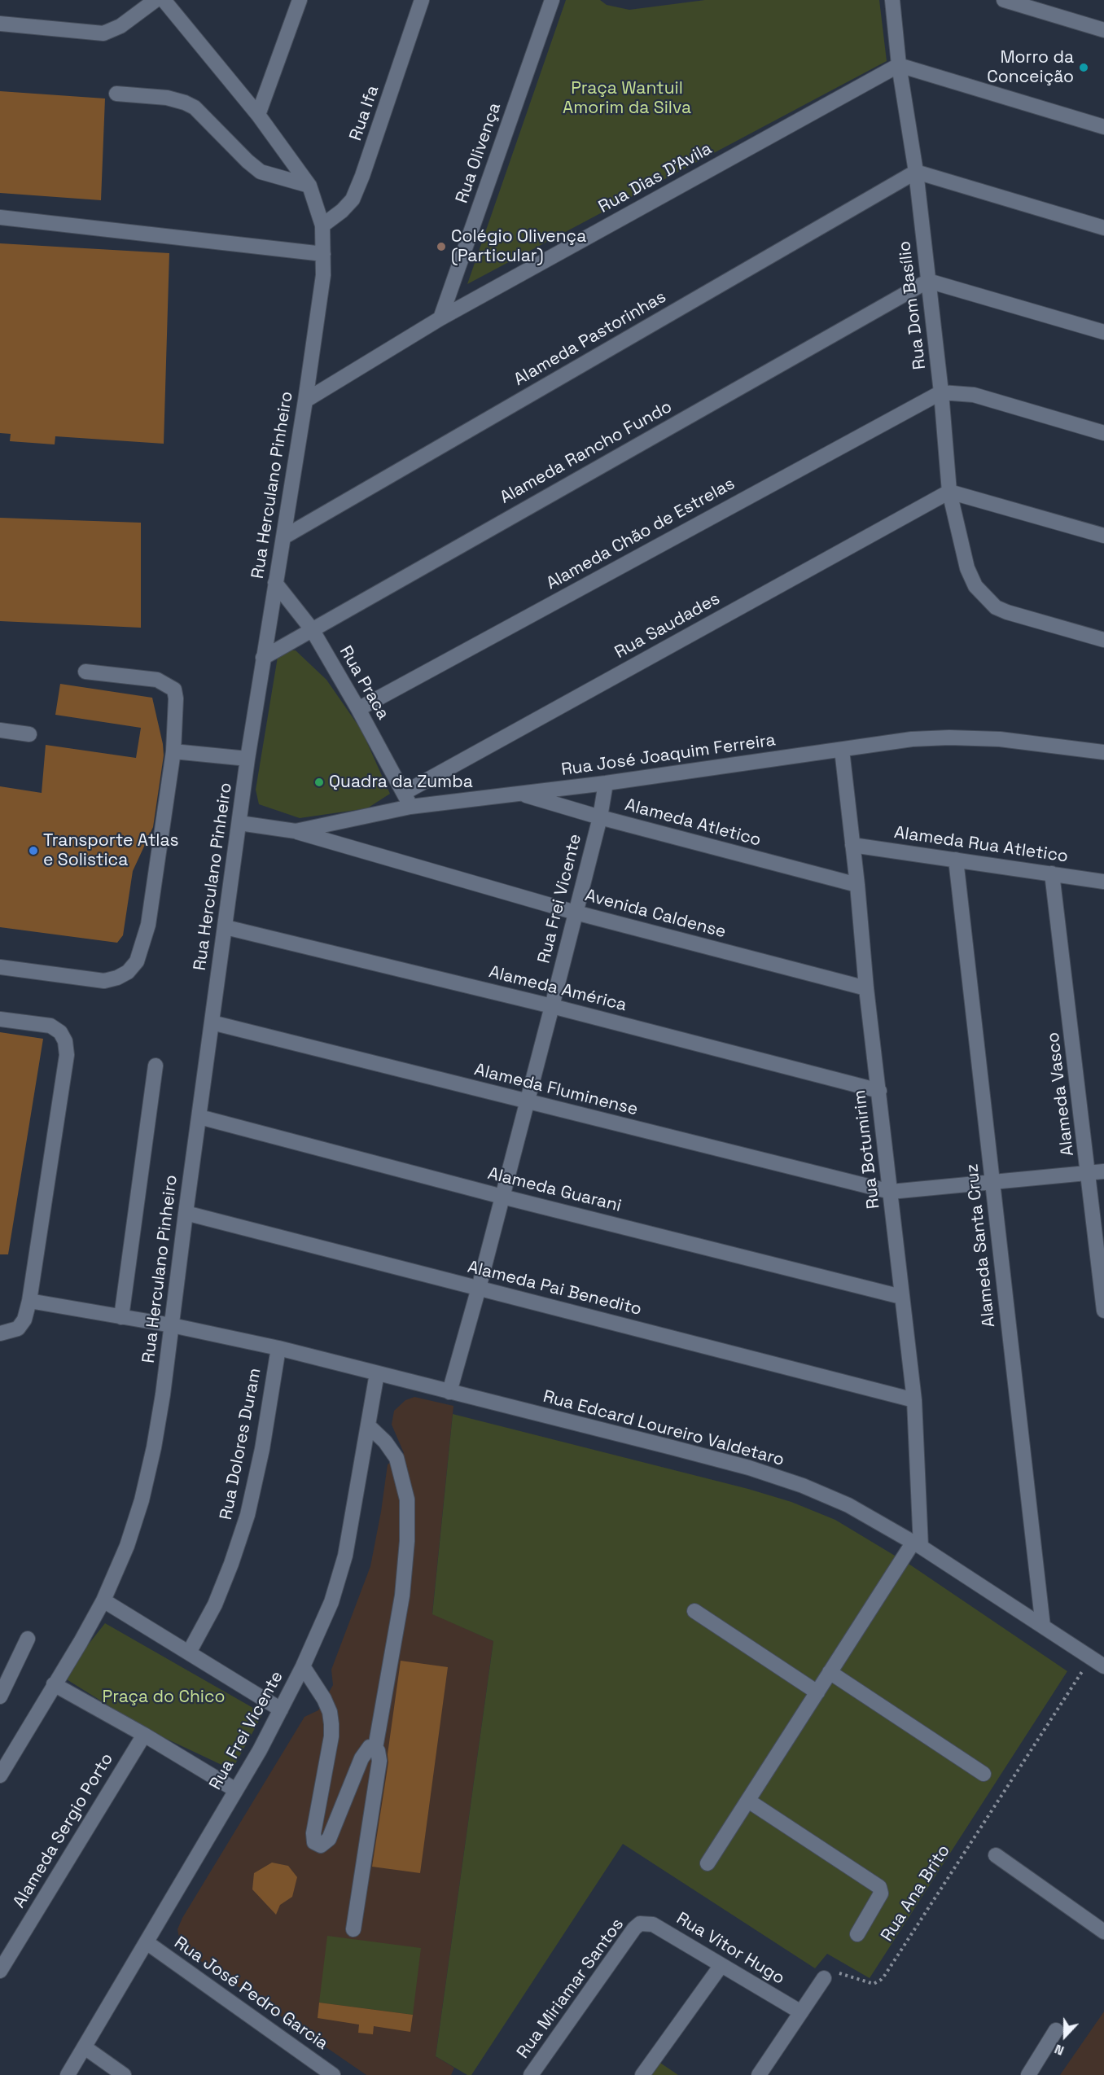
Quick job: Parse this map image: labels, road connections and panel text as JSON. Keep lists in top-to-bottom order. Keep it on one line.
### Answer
{"streets":{"street":["Rua Ifa","Rua Olivença","Rua Dias D'Avila","Rua Dom Basílio","Alameda Pastorinhas","Alameda Rancho Fundo","Rua Herculano Pinheiro","Alameda Chão de Estrelas","Rua Saudades","Rua Praca","Rua José Joaquim Ferreira","Alameda Atletico","Alameda Rua Atletico","Rua Frei Vicente","Avenida Caldense","Alameda América","Alameda Fluminense","Alameda Vasco","Rua Botumirim","Alameda Guarani","Alameda Santa Cruz","Alameda Pai Benedito","Rua Edcard Loureiro Valdetaro","Rua Dolores Duram","Alameda Sergio Porto","Rua Vitor Hugo","Rua Miriamar Santos","Rua José Pedro Garcia"],"path":["Rua Ana Brito"]},"crossings":[["Rua Ifa","Rua Herculano Pinheiro"],["Rua Olivença","Rua Dias D'Avila"],["Rua Dias D'Avila","Rua Dom Basílio"],["Rua Dias D'Avila","Rua Herculano Pinheiro"],["Rua Dom Basílio","Alameda Pastorinhas"],["Rua Dom Basílio","Alameda Rancho Fundo"],["Rua Dom Basílio","Alameda Chão de Estrelas"],["Rua Dom Basílio","Rua Saudades"],["Alameda Pastorinhas","Rua Herculano Pinheiro"],["Alameda Rancho Fundo","Rua Herculano Pinheiro"],["Alameda Rancho Fundo","Rua Praca"],["Rua Herculano Pinheiro","Rua Praca"],["Rua Herculano Pinheiro","Rua José Joaquim Ferreira"],["Rua Herculano Pinheiro","Alameda América"],["Rua Herculano Pinheiro","Alameda Fluminense"],["Rua Herculano Pinheiro","Alameda Guarani"],["Rua Herculano Pinheiro","Alameda Pai Benedito"],["Rua Herculano Pinheiro","Rua Edcard Loureiro Valdetaro"],["Alameda Chão de Estrelas","Rua Praca"],["Rua Saudades","Rua Praca"],["Rua Praca","Rua José Joaquim Ferreira"],["Rua José Joaquim Ferreira","Alameda Atletico"],["Rua José Joaquim Ferreira","Rua Frei Vicente"],["Rua José Joaquim Ferreira","Avenida Caldense"],["Rua José Joaquim Ferreira","Rua Botumirim"],["Alameda Atletico","Rua Frei Vicente"],["Alameda Atletico","Rua Botumirim"],["Alameda Rua Atletico","Alameda Vasco"],["Alameda Rua Atletico","Rua Botumirim"],["Alameda Rua Atletico","Alameda Santa Cruz"],["Rua Frei Vicente","Avenida Caldense"],["Rua Frei Vicente","Alameda América"],["Rua Frei Vicente","Alameda Fluminense"],["Rua Frei Vicente","Alameda Guarani"],["Rua Frei Vicente","Alameda Pai Benedito"],["Rua Frei Vicente","Rua Edcard Loureiro Valdetaro"],["Rua Frei Vicente","Rua José Pedro Garcia"],["Avenida Caldense","Rua Botumirim"],["Alameda América","Rua Botumirim"],["Alameda Fluminense","Alameda Vasco"],["Alameda Fluminense","Rua Botumirim"],["Alameda Fluminense","Alameda Santa Cruz"],["Rua Botumirim","Alameda Guarani"],["Rua Botumirim","Alameda Pai Benedito"],["Rua Botumirim","Rua Edcard Loureiro Valdetaro"],["Alameda Santa Cruz","Rua Edcard Loureiro Valdetaro"],["Rua Edcard Loureiro Valdetaro","Rua Dolores Duram"],["Rua Vitor Hugo","Rua Miriamar Santos"]],"parks":["Praça Wantuil Amorim da Silva","Praça do Chico"],"places":["Morro da Conceição","Colégio Olivença (Particular)","Quadra da Zumba","Transporte Atlas e Solistica"],"north":"bottom"}
